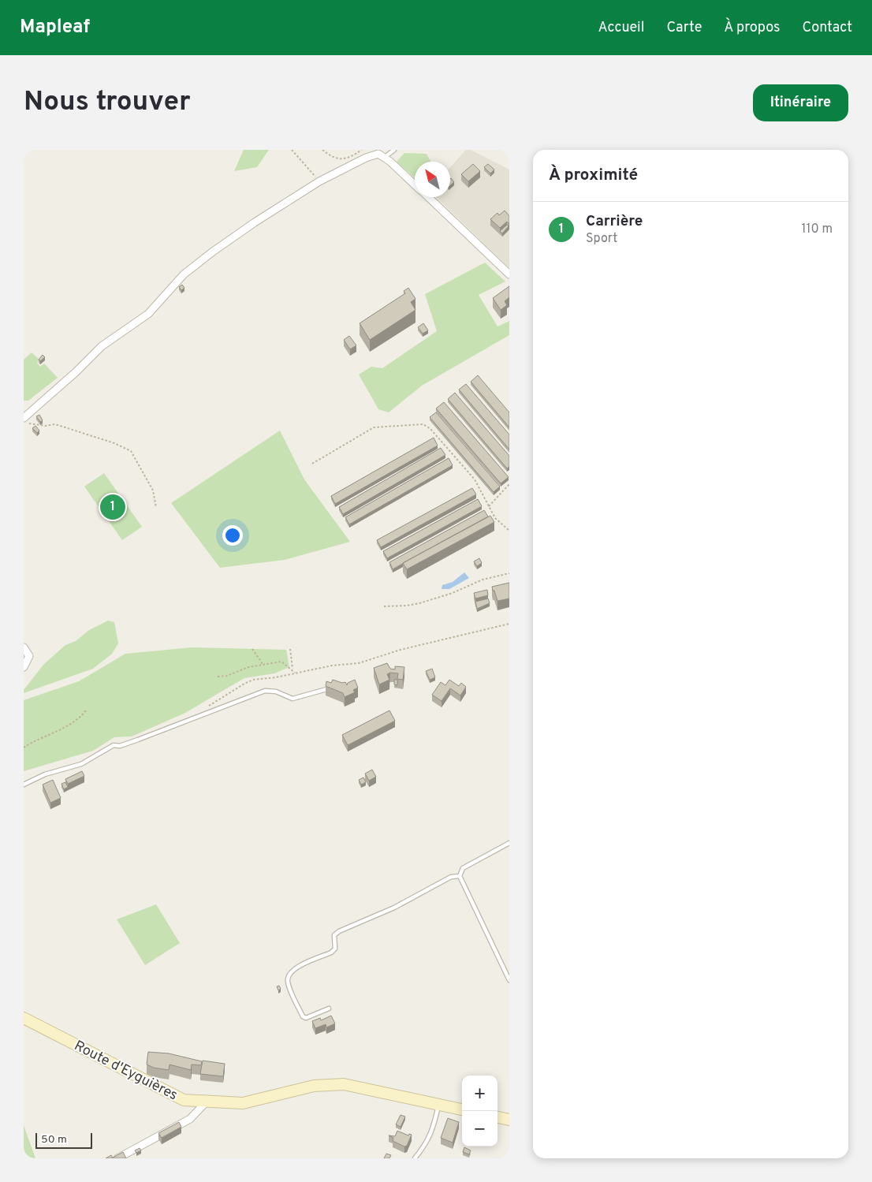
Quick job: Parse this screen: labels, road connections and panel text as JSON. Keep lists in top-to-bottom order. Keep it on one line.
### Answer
{"streets":{"main road":["Route d'Eyguières"]},"scale_bar":"50 m","north":"top left","page":{"header":"Mapleaf","nav":["Accueil","Carte","À propos","Contact"],"buttons":"Itinéraire","title":"Nous trouver","heading":"À proximité","list":[{"mark":"1","name":"Carrière","note":"Sport","value":"110 m"}],"pins":"1","map_buttons":["+","−"],"scale":"50 m"}}
